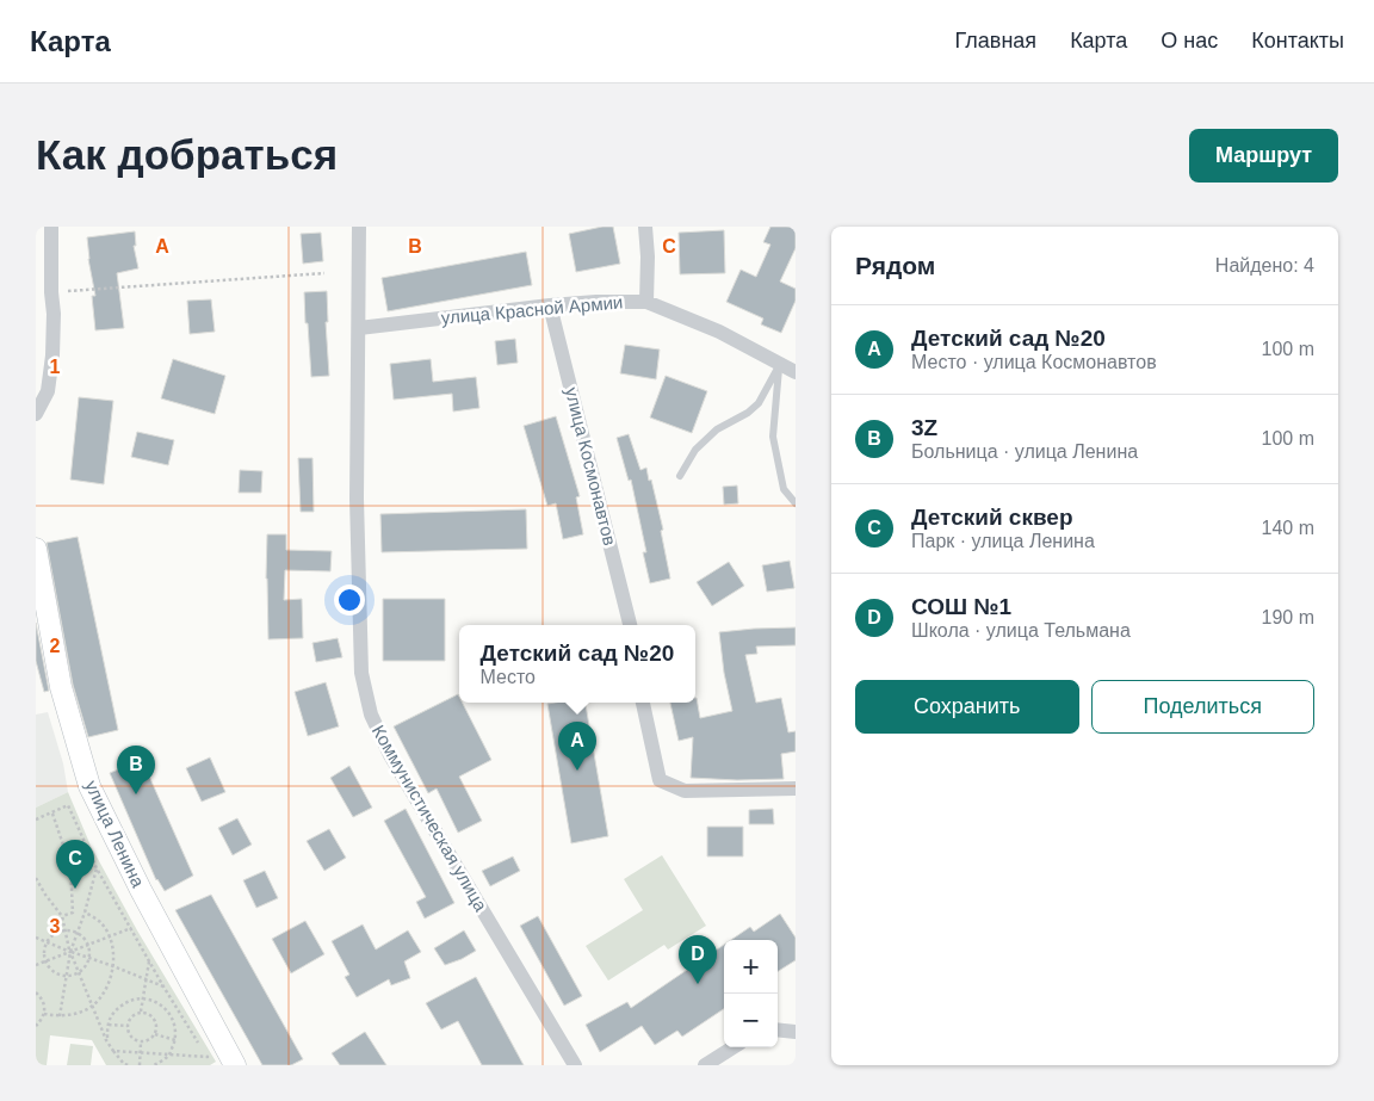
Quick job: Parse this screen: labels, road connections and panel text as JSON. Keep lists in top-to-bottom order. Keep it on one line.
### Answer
{"streets":{"main road":["улица Ленина"],"street":["улица Красной Армии","улица Космонавтов","Коммунистическая улица"]},"crossings":[["улица Красной Армии","улица Космонавтов"],["улица Красной Армии","Коммунистическая улица"]],"page":{"header":"Карта","nav":["Главная","Карта","О нас","Контакты"],"buttons":["Маршрут",["Сохранить","Поделиться"]],"title":"Как добраться","heading":["Рядом","Найдено: 4"],"list":[{"mark":"A","name":"Детский сад №20","note":"Место · улица Космонавтов","value":"100 m"},{"mark":"B","name":"3Z","note":"Больница · улица Ленина","value":"100 m"},{"mark":"C","name":"Детский сквер","note":"Парк · улица Ленина","value":"140 m"},{"mark":"D","name":"СОШ №1","note":"Школа · улица Тельмана","value":"190 m"}],"popup":["Детский сад №20","Место"],"pins":["A","B","C","D"],"map_buttons":["+","−"]},"grid":{"columns":["A","B","C"],"rows":["1","2","3"]}}
